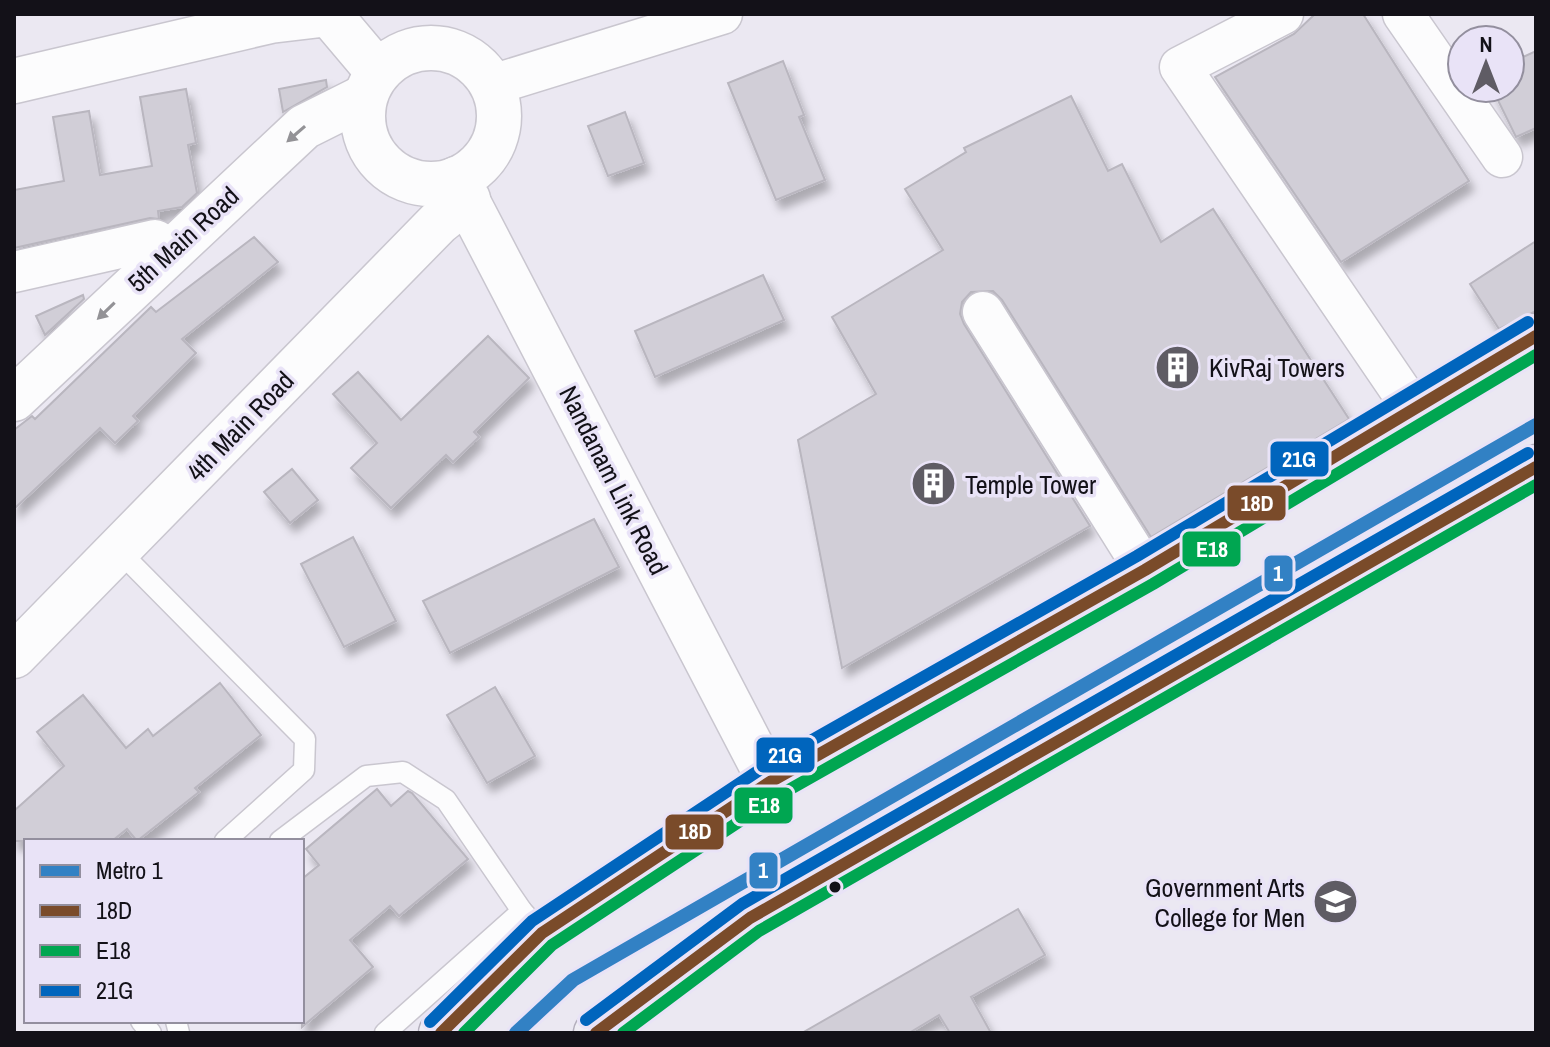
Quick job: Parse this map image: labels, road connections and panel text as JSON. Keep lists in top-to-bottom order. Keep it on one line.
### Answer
{"streets":{"street":["5th Main Road","4th Main Road","Nandanam Link Road"]},"crossings":[["5th Main Road","4th Main Road"],["5th Main Road","Nandanam Link Road"],["4th Main Road","Nandanam Link Road"]],"one_way":["5th Main Road"],"places":{"building":["KivRaj Towers","Temple Tower"],"school or university":["Government Arts College for Men"]},"lines":["transit line 21G","transit line 18D","transit line E18","metro line 1"],"legend":["Metro 1","18D","E18","21G"],"north":"top"}
